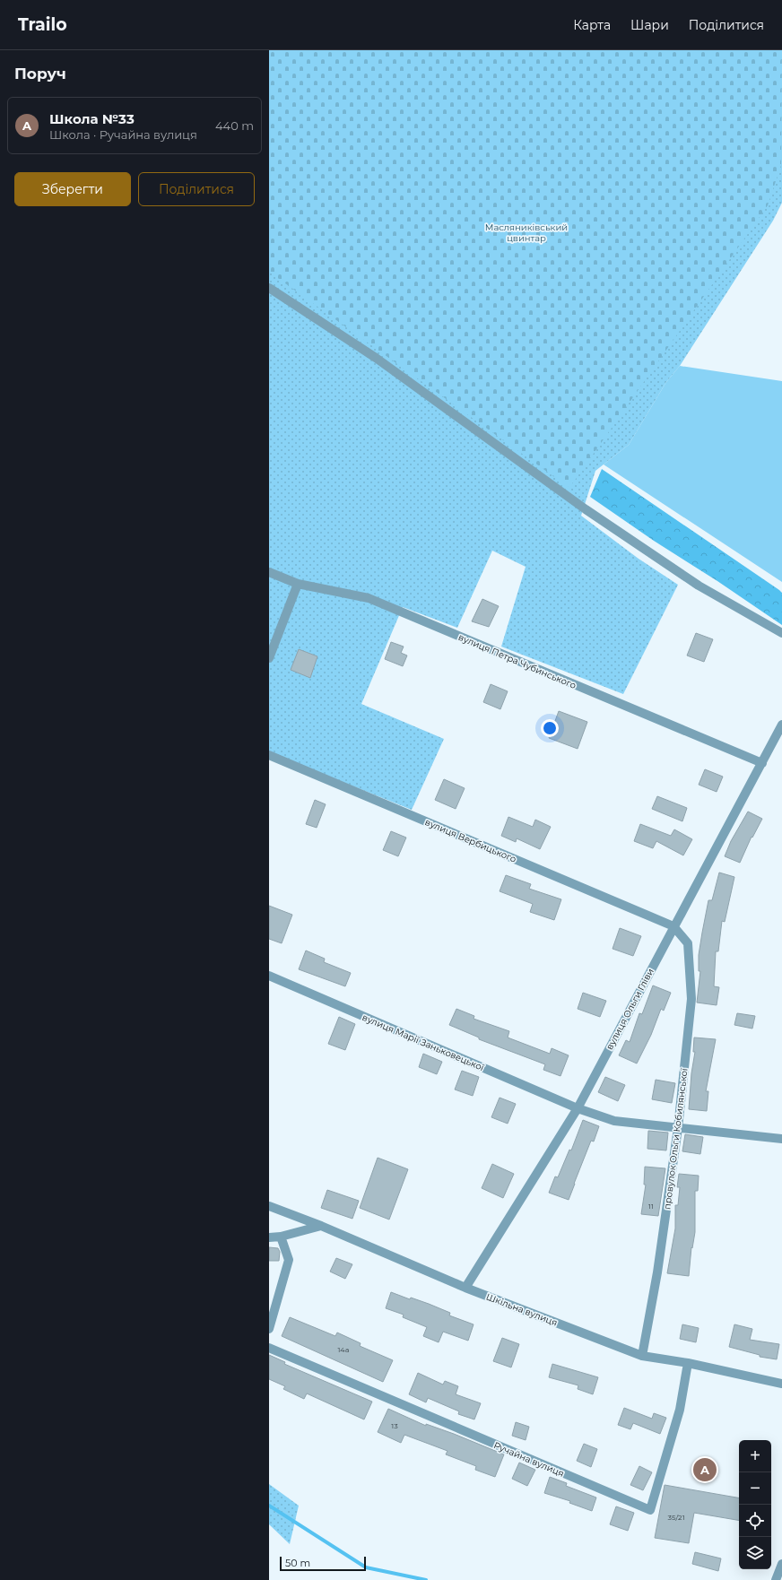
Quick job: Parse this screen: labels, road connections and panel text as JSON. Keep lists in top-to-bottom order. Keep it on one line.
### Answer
{"streets":{"street":["вулиця Петра Чубинського","вулиця Вербицького","вулиця Ольги Гліви","вулиця Марії Заньковецької","провулок Ольги Кобилянської","Шкільна вулиця","Ручайна вулиця"]},"crossings":[["вулиця Петра Чубинського","вулиця Ольги Гліви"],["вулиця Вербицького","вулиця Ольги Гліви"],["вулиця Вербицького","провулок Ольги Кобилянської"],["вулиця Ольги Гліви","вулиця Марії Заньковецької"],["вулиця Ольги Гліви","провулок Ольги Кобилянської"],["вулиця Ольги Гліви","Шкільна вулиця"],["вулиця Марії Заньковецької","провулок Ольги Кобилянської"],["провулок Ольги Кобилянської","Шкільна вулиця"],["Шкільна вулиця","Ручайна вулиця"]],"parks":["Масляниківський цвинтар"],"house_numbers":["11","14а","13","35/21"],"scale_bar":"50 m","page":{"header":"Trailo","nav":["Карта","Шари","Поділитися"],"heading":"Поруч","list":[{"mark":"A","name":"Школа №33","note":"Школа · Ручайна вулиця","value":"440 m"}],"buttons":["Зберегти","Поділитися"],"map_buttons":["+","−"],"pins":"A","scale":"50 m"}}
